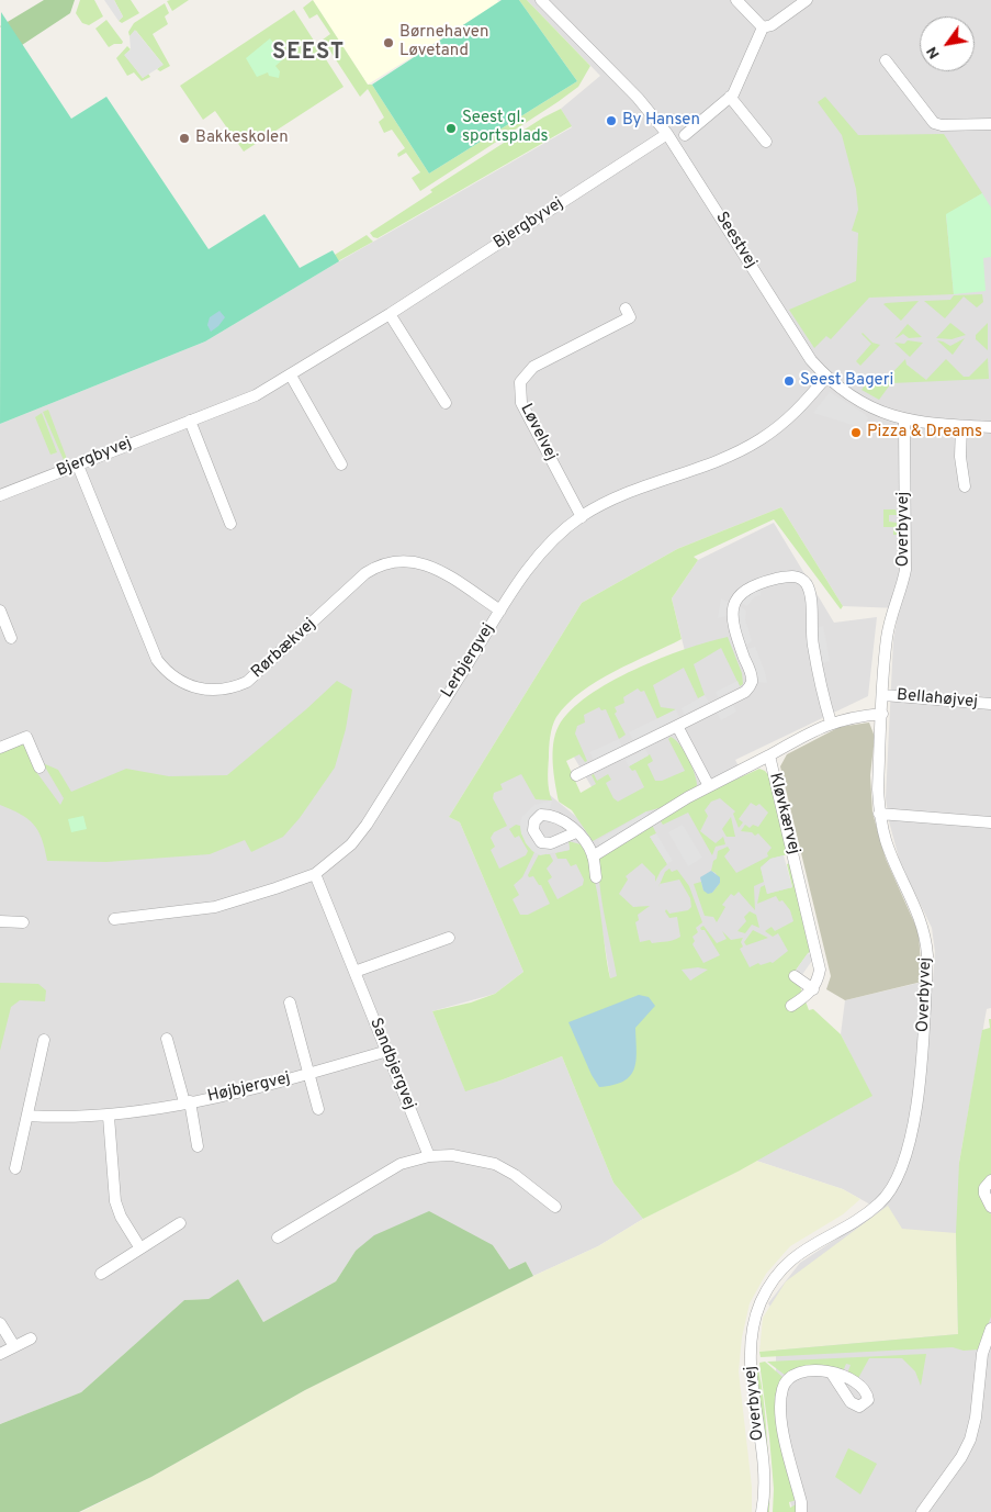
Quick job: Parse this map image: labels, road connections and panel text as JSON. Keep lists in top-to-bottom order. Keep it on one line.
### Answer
{"streets":{"street":["Bjergbyvej","Seestvej","Løvelvej","Overbyvej","Rørbækvej","Lerbjergvej","Bellahøjvej","Kløvkærvej","Sandbjergvej","Højbjergvej"]},"crossings":[["Bjergbyvej","Seestvej"],["Bjergbyvej","Rørbækvej"],["Seestvej","Overbyvej"],["Seestvej","Lerbjergvej"],["Løvelvej","Lerbjergvej"],["Overbyvej","Bellahøjvej"],["Overbyvej","Kløvkærvej"],["Rørbækvej","Lerbjergvej"],["Lerbjergvej","Sandbjergvej"],["Sandbjergvej","Højbjergvej"]],"districts":["SEEST"],"places":["Børnehaven Løvetand","By Hansen","Seest gl. sportsplads","Bakkeskolen","Seest Bageri","Pizza & Dreams"],"north":"bottom left"}
